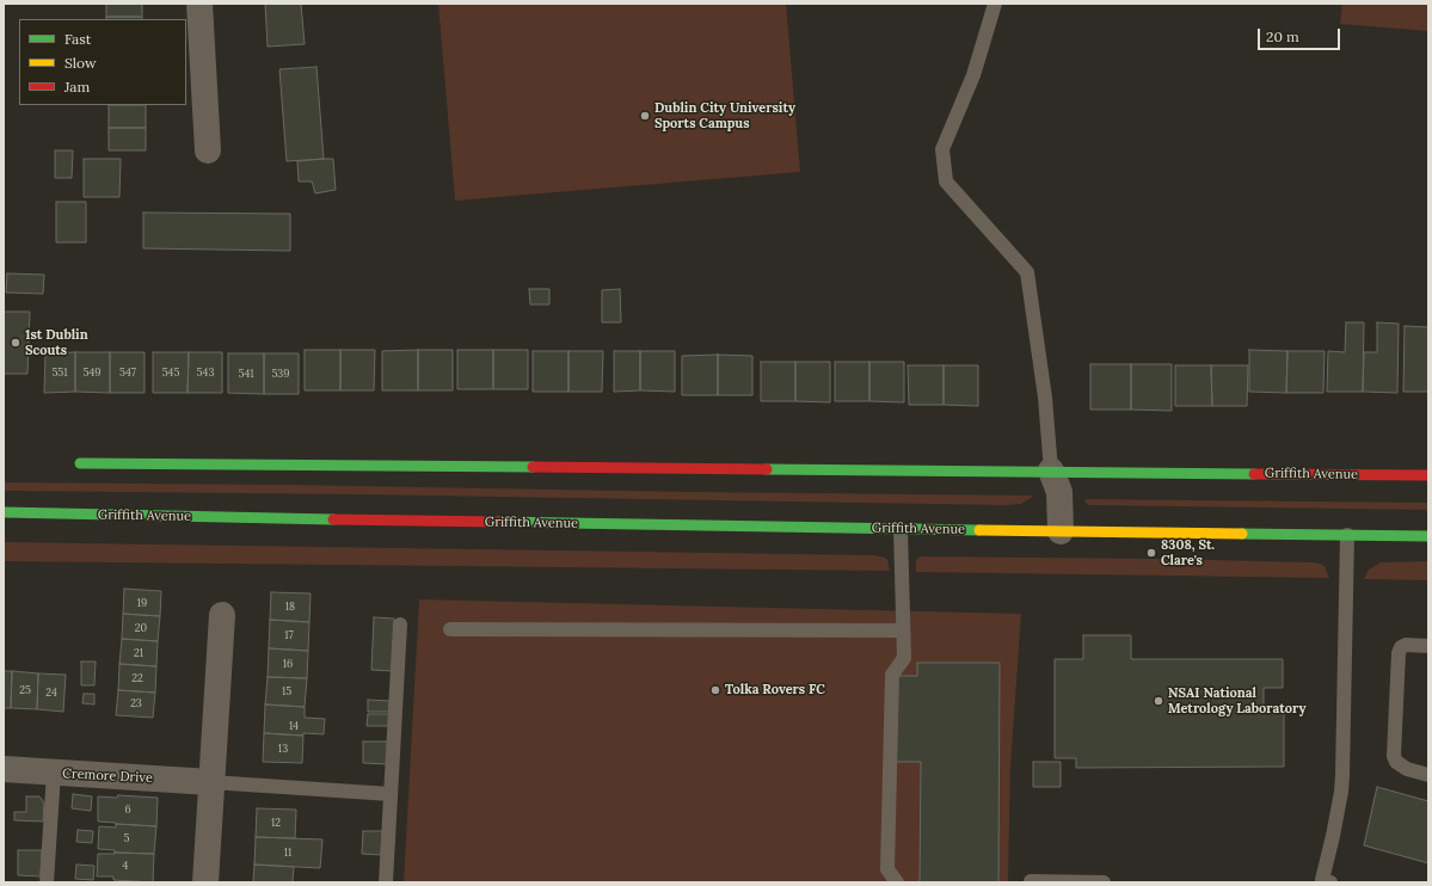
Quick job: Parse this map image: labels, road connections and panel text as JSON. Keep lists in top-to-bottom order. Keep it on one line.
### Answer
{"streets":{"main road":["Griffith Avenue"],"street":["Cremore Drive"]},"places":["Dublin City University Sports Campus","1st Dublin Scouts","8308, St. Clare's","Tolka Rovers FC","NSAI National Metrology Laboratory"],"house_numbers":["551","549","547","545","543","541","539","19","18","20","17","21","16","22","25","15","24","23","14","13","6","12","5","11","4"],"legend":["Fast","Slow","Jam"],"scale_bar":"20 m"}
